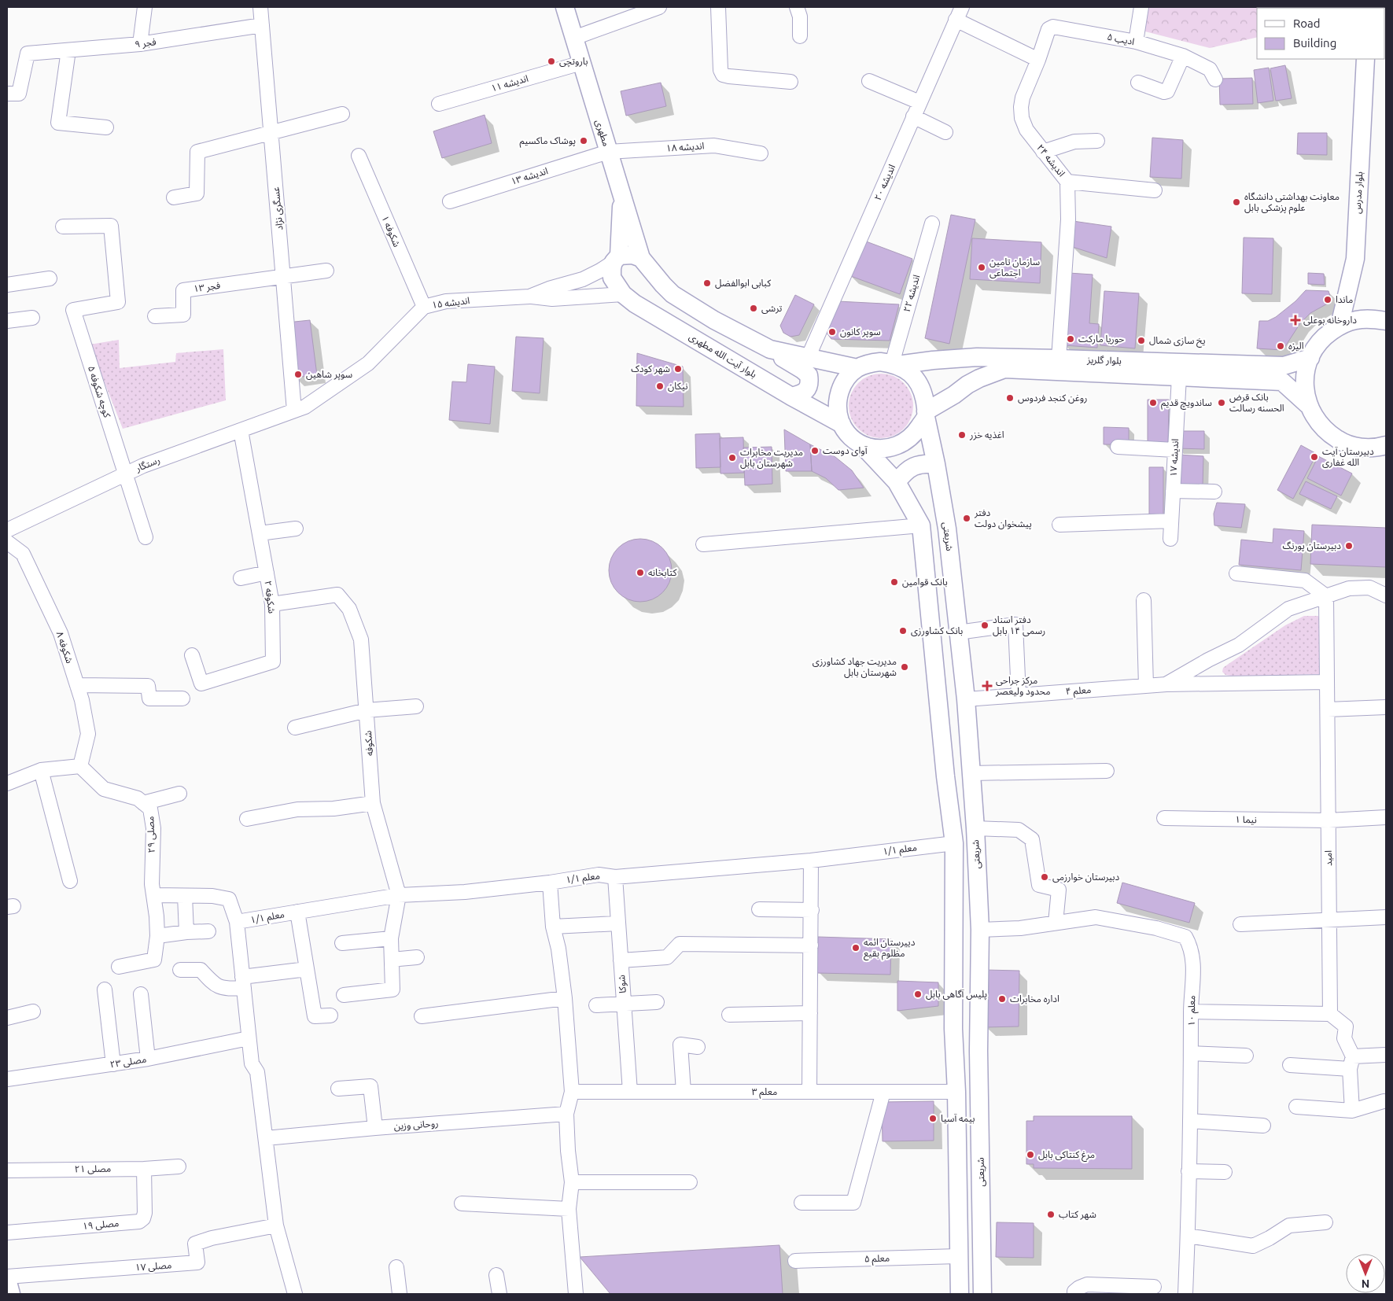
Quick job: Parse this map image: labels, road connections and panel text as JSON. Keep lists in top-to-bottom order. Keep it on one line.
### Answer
{"streets":{"main road":["مطهری","بلوار مدرس","بلوار آیت الله مطهری","بلوار گلریز","شریعتی"],"street":["ادیب ۵","فجر ۹","اندیشه ۱۱","اندیشه ۱۸","اندیشه ۲۴","اندیشه ١٣","اندیشه ۲۰","عسگری نژاد","شکوفه ۱","فجر ۱۳","اندیشه ۲۲","اندیشه ۱۵","کوچه شکوفه ۵","اندیشه ۱۷","رستگار","شکوفه ۲","شکوفه ۸","معلم ۴","شکوفه","نیما ۱","مصلی ۲۹","معلم ۱/۱","امید","شوکا","معلم ۱۰","مصلی ۲۳","معلم ۳","روحانی وزین","مصلی ۲۱","مصلی ۱۹","معلم ۵","مصلی ۱۷"]},"crossings":[["ادیب ۵","اندیشه ۲۴"],["فجر ۹","عسگری نژاد"],["اندیشه ۱۱","مطهری"],["مطهری","اندیشه ۱۸"],["مطهری","اندیشه ١٣"],["اندیشه ۱۸","اندیشه ١٣"],["اندیشه ۲۴","بلوار گلریز"],["عسگری نژاد","فجر ۱۳"],["عسگری نژاد","اندیشه ۱۵"],["عسگری نژاد","رستگار"],["شکوفه ۱","اندیشه ۱۵"],["اندیشه ۲۲","بلوار آیت الله مطهری"],["اندیشه ۲۲","بلوار گلریز"],["اندیشه ۲۲","شریعتی"],["اندیشه ۱۵","بلوار آیت الله مطهری"],["اندیشه ۱۵","رستگار"],["بلوار آیت الله مطهری","بلوار گلریز"],["بلوار آیت الله مطهری","شریعتی"],["بلوار گلریز","اندیشه ۱۷"],["بلوار گلریز","شریعتی"],["کوچه شکوفه ۵","رستگار"],["رستگار","شکوفه ۲"],["شریعتی","معلم ۴"],["شریعتی","معلم ۱۰"],["شکوفه ۲","شکوفه"],["شکوفه ۸","مصلی ۲۹"],["معلم ۴","امید"],["شکوفه","معلم ۱/۱"],["نیما ۱","امید"],["معلم ۱/۱","شوکا"],["شوکا","معلم ۳"],["مصلی ۲۱","مصلی ۱۹"]],"places":{"other":["باروتچی","پوشاک ماکسیم","معاونت بهداشتی دانشگاه علوم پزشکی بابل","سازمان تامین اجتماعی","کبابی ابوالفضل","ماندا","ترشی","سوپر کانون","حوریا مارکت","یخ سازی شمال","الیزه","شهر کودک","سوپر شاهین","نیکان","روغن کنجد فردوس","ساندویچ قدیم","بانک قرض الحسنه رسالت","اغذیه خزر","آوای دوست","دبیرستان آیت الله غفاری","مدیریت مخابرات شهرستان بابل","دفتر پیشخوان دولت","دبیرستان پورنگ","کتابخانه","بانک قوامین","دفتر اسناد رسمی ۱۴ بابل","بانک کشاورزی","مدیریت جهاد کشاورزی شهرستان بابل","دبیرستان خوارزمی","دییرستان ائمه مظلوم بقیع","پلیس آگاهی بابل","اداره مخابرات","بیمه آسیا","مرغ کنتاکی بابل","شهر کتاب"],"health":["داروخانه بوعلی","مرکز جراحی محدود ولیعصر"]},"legend":["Road","Building"],"north":"bottom"}
